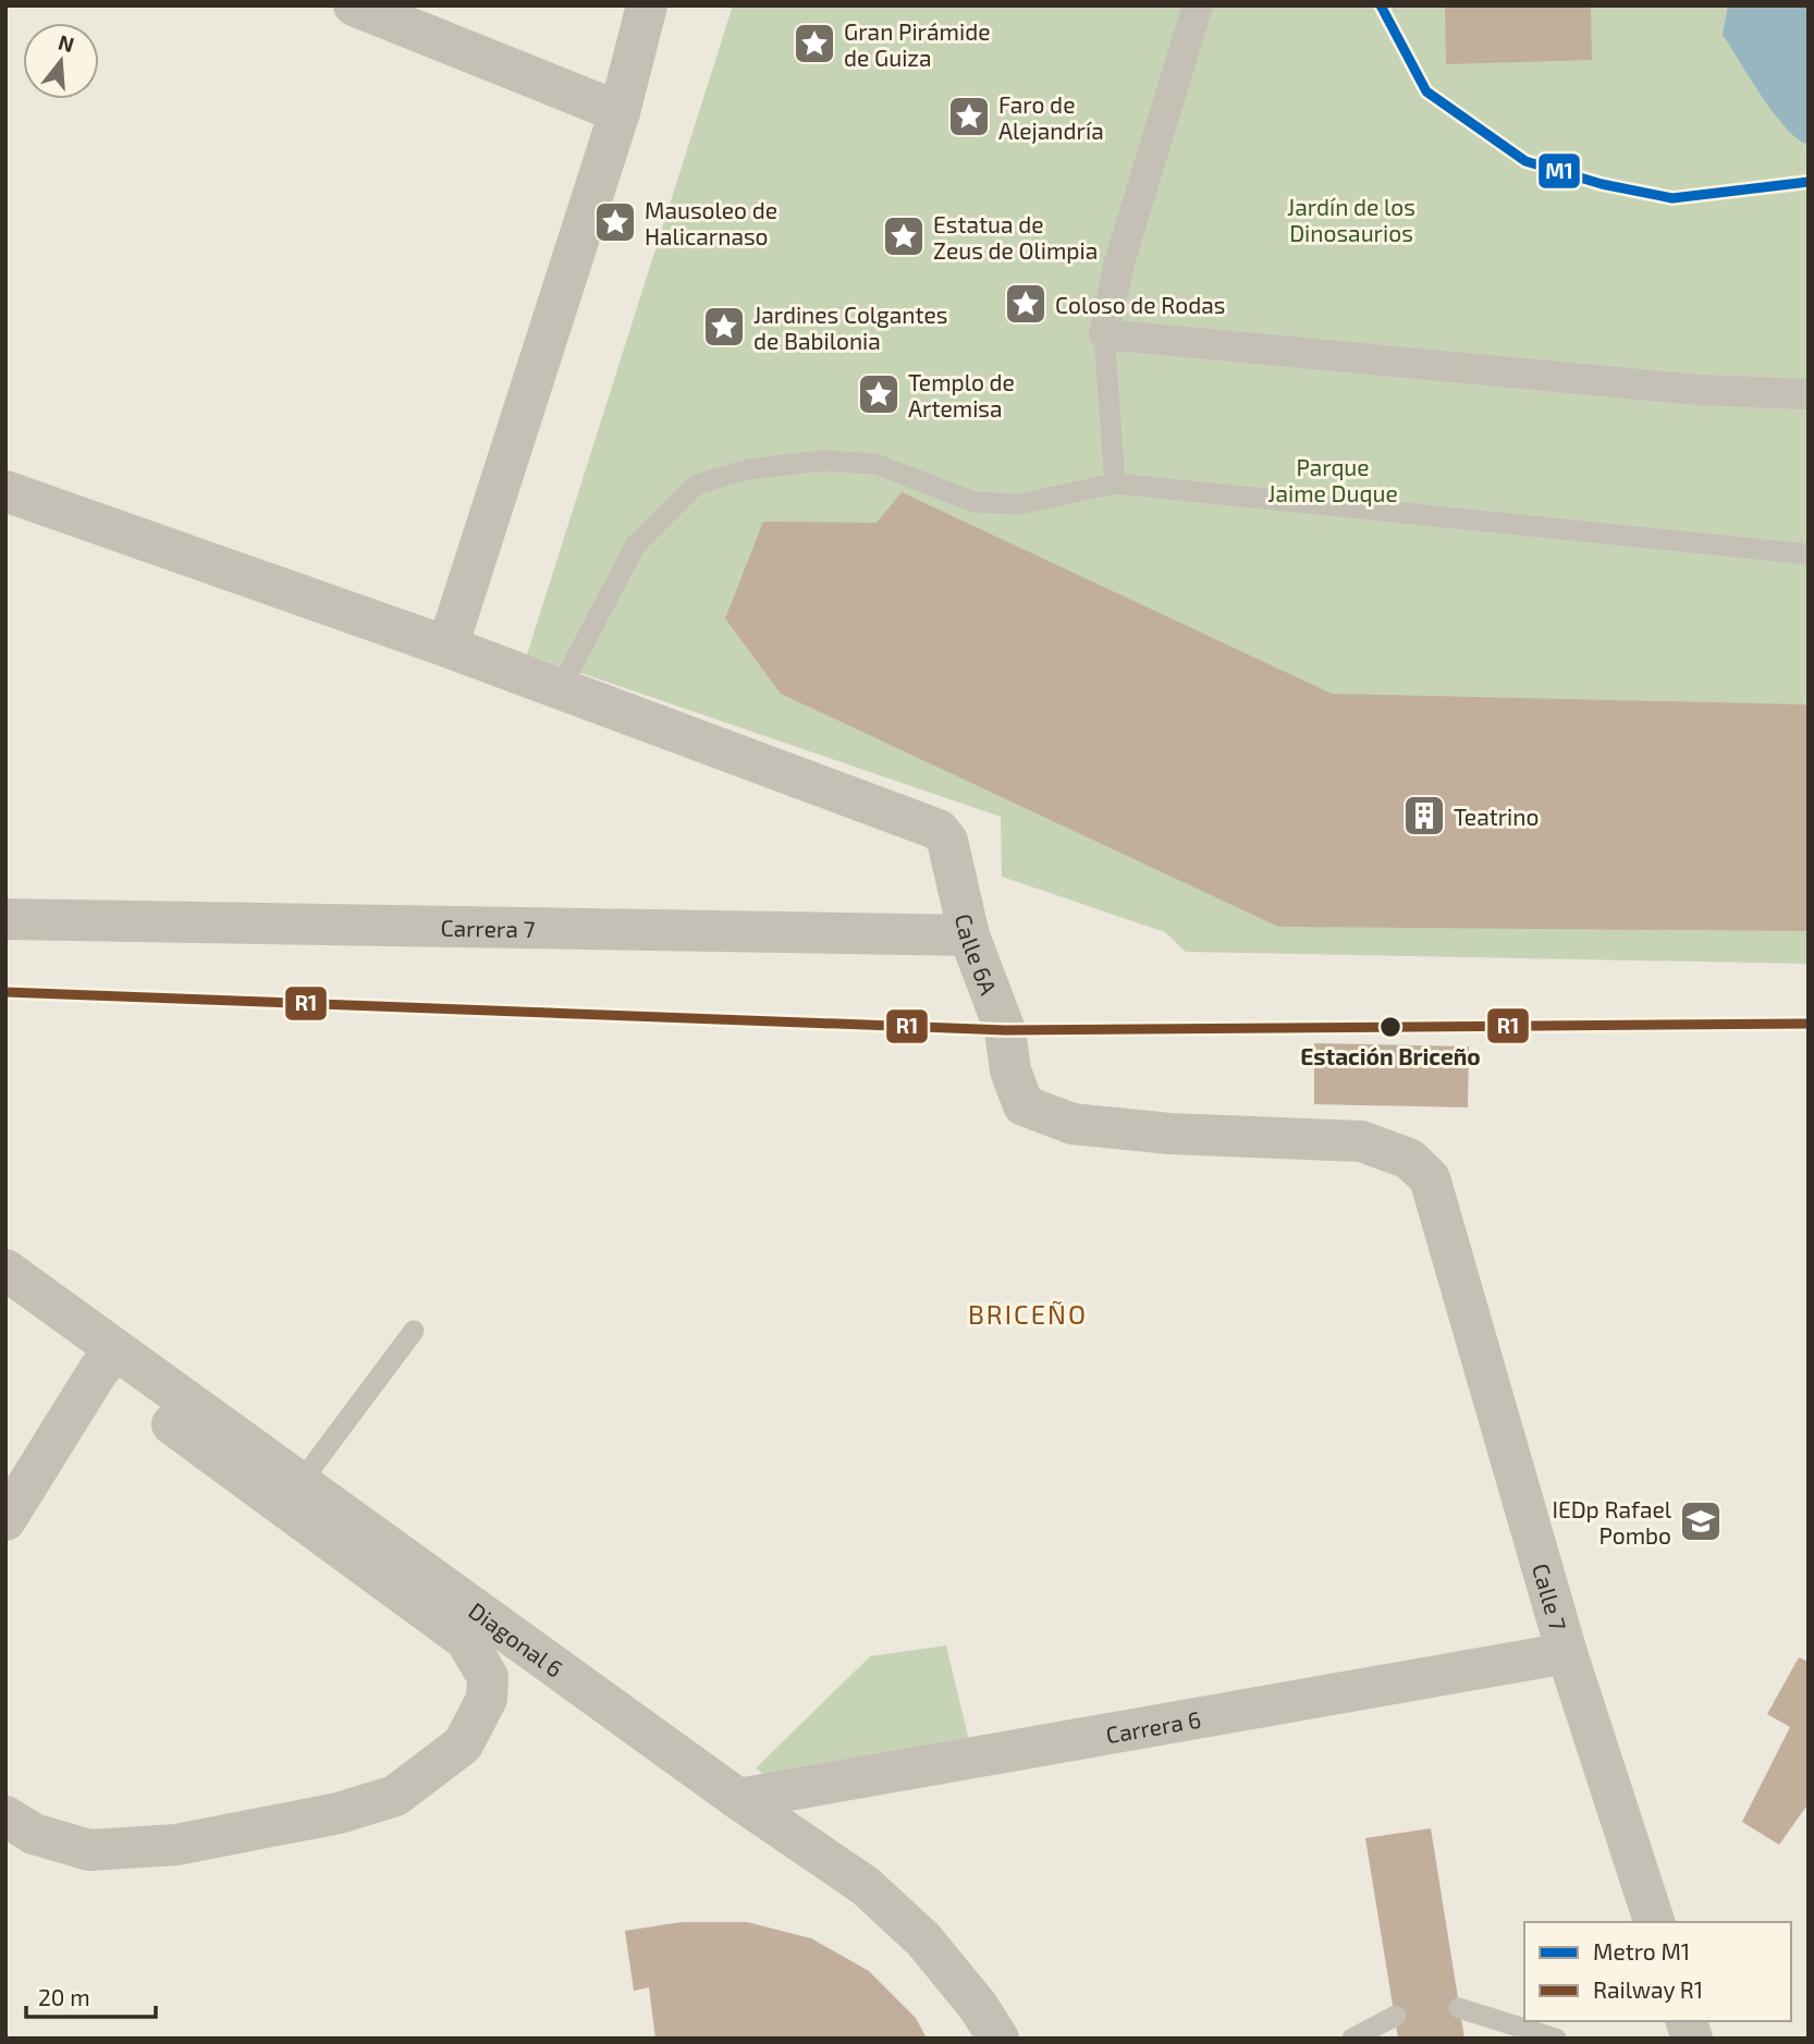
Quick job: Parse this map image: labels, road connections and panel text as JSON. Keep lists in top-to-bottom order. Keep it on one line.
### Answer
{"streets":{"street":["Carrera 7","Calle 6A","Calle 7","Diagonal 6","Carrera 6"]},"crossings":[["Carrera 7","Calle 6A"],["Calle 6A","Calle 7"],["Calle 7","Carrera 6"],["Diagonal 6","Carrera 6"]],"districts":["BRICEÑO"],"parks":["Jardín de los Dinosaurios","Parque Jaime Duque"],"places":{"place":["Gran Pirámide de Guiza","Faro de Alejandría","Mausoleo de Halicarnaso","Estatua de Zeus de Olimpia","Coloso de Rodas","Jardines Colgantes de Babilonia","Templo de Artemisa"],"building":["Teatrino"],"other":["Estación Briceño"],"school or university":["IEDp Rafael Pombo"]},"lines":["metro line M1","rail line R1"],"legend":["Metro M1","Railway R1"],"scale_bar":"20 m","north":"top"}
